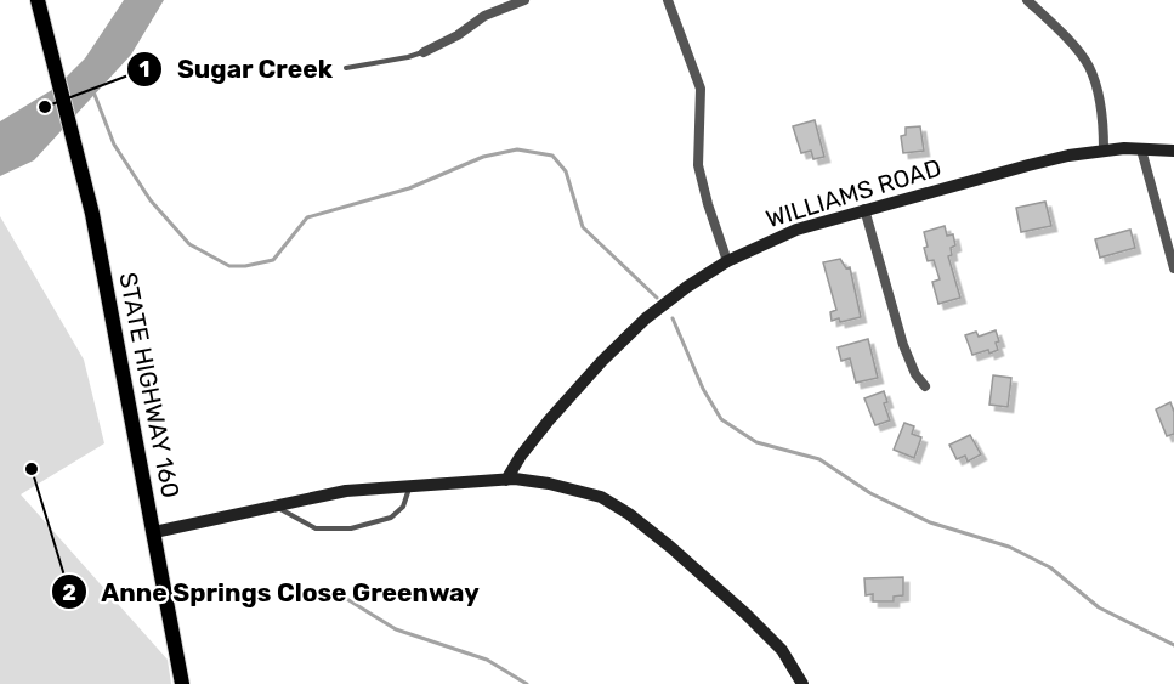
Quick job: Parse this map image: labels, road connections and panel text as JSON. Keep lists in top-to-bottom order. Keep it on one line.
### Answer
{"streets":{"main road":["STATE HIGHWAY 160"],"street":["WILLIAMS ROAD"]},"places":["Sugar Creek","Anne Springs Close Greenway"]}
